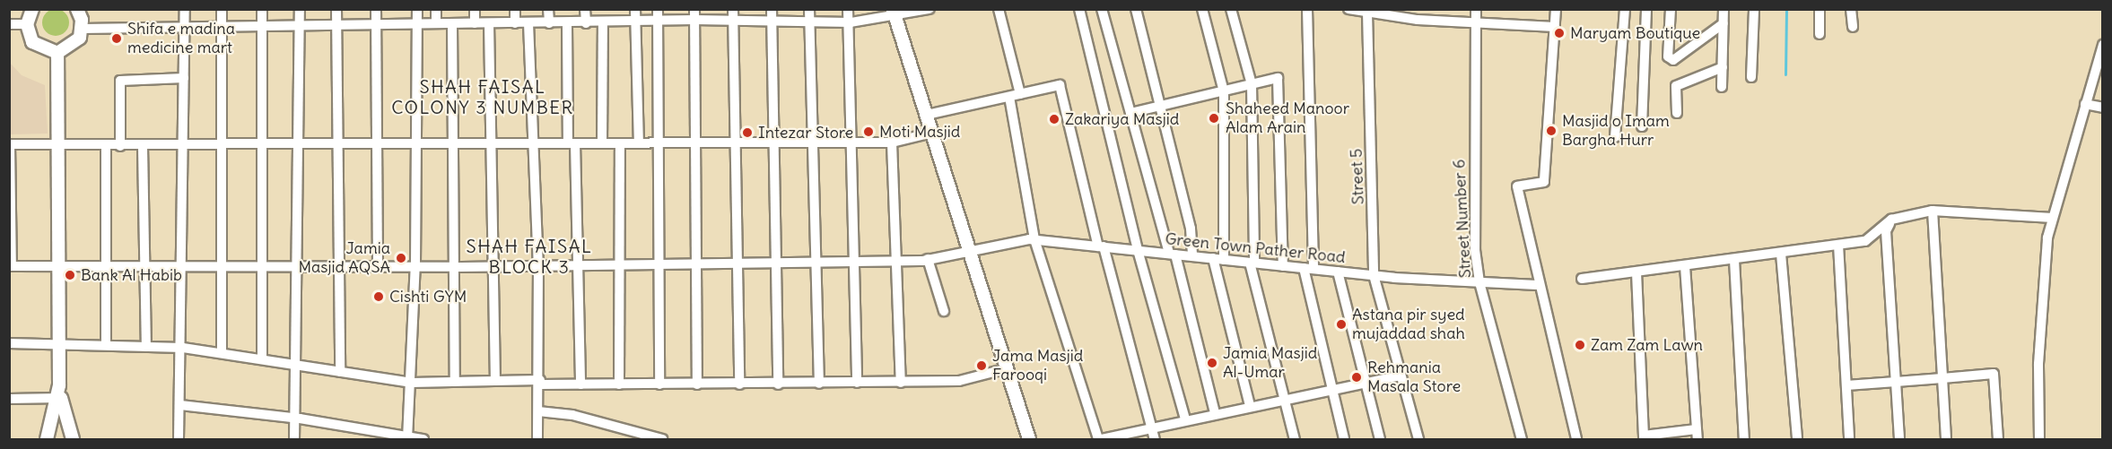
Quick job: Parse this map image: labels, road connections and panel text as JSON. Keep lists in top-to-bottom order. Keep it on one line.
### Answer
{"streets":{"street":["Street 5","Street Number 6","Green Town Pather Road"]},"crossings":[["Street 5","Green Town Pather Road"],["Street Number 6","Green Town Pather Road"]],"districts":["SHAH FAISAL COLONY 3 NUMBER","SHAH FAISAL BLOCK 3"],"places":["Maryam Boutique","Shifa e madina medicine mart","Shaheed Manoor Alam Arain","Zakariya Masjid","Masjid o Imam Bargha Hurr","Moti Masjid","Intezar Store","Jamia Masjid AQSA","Bank Al Habib","Cishti GYM","Astana pir syed mujaddad shah","Zam Zam Lawn","Jamia Masjid Al-Umar","Jama Masjid Farooqi","Rehmania Masala Store"]}
